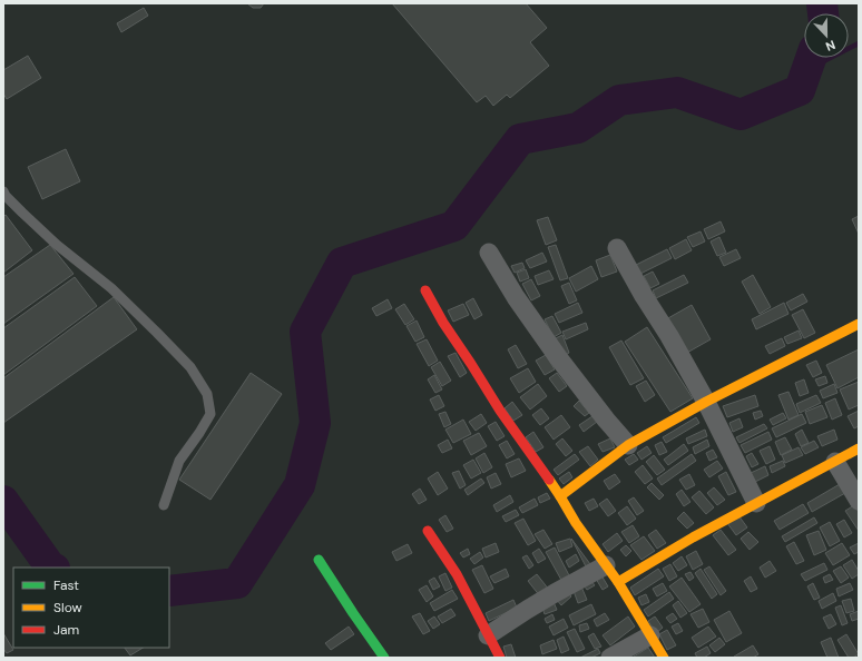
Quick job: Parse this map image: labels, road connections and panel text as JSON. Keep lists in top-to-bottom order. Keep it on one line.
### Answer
{"legend":["Fast","Slow","Jam"],"north":"bottom"}
